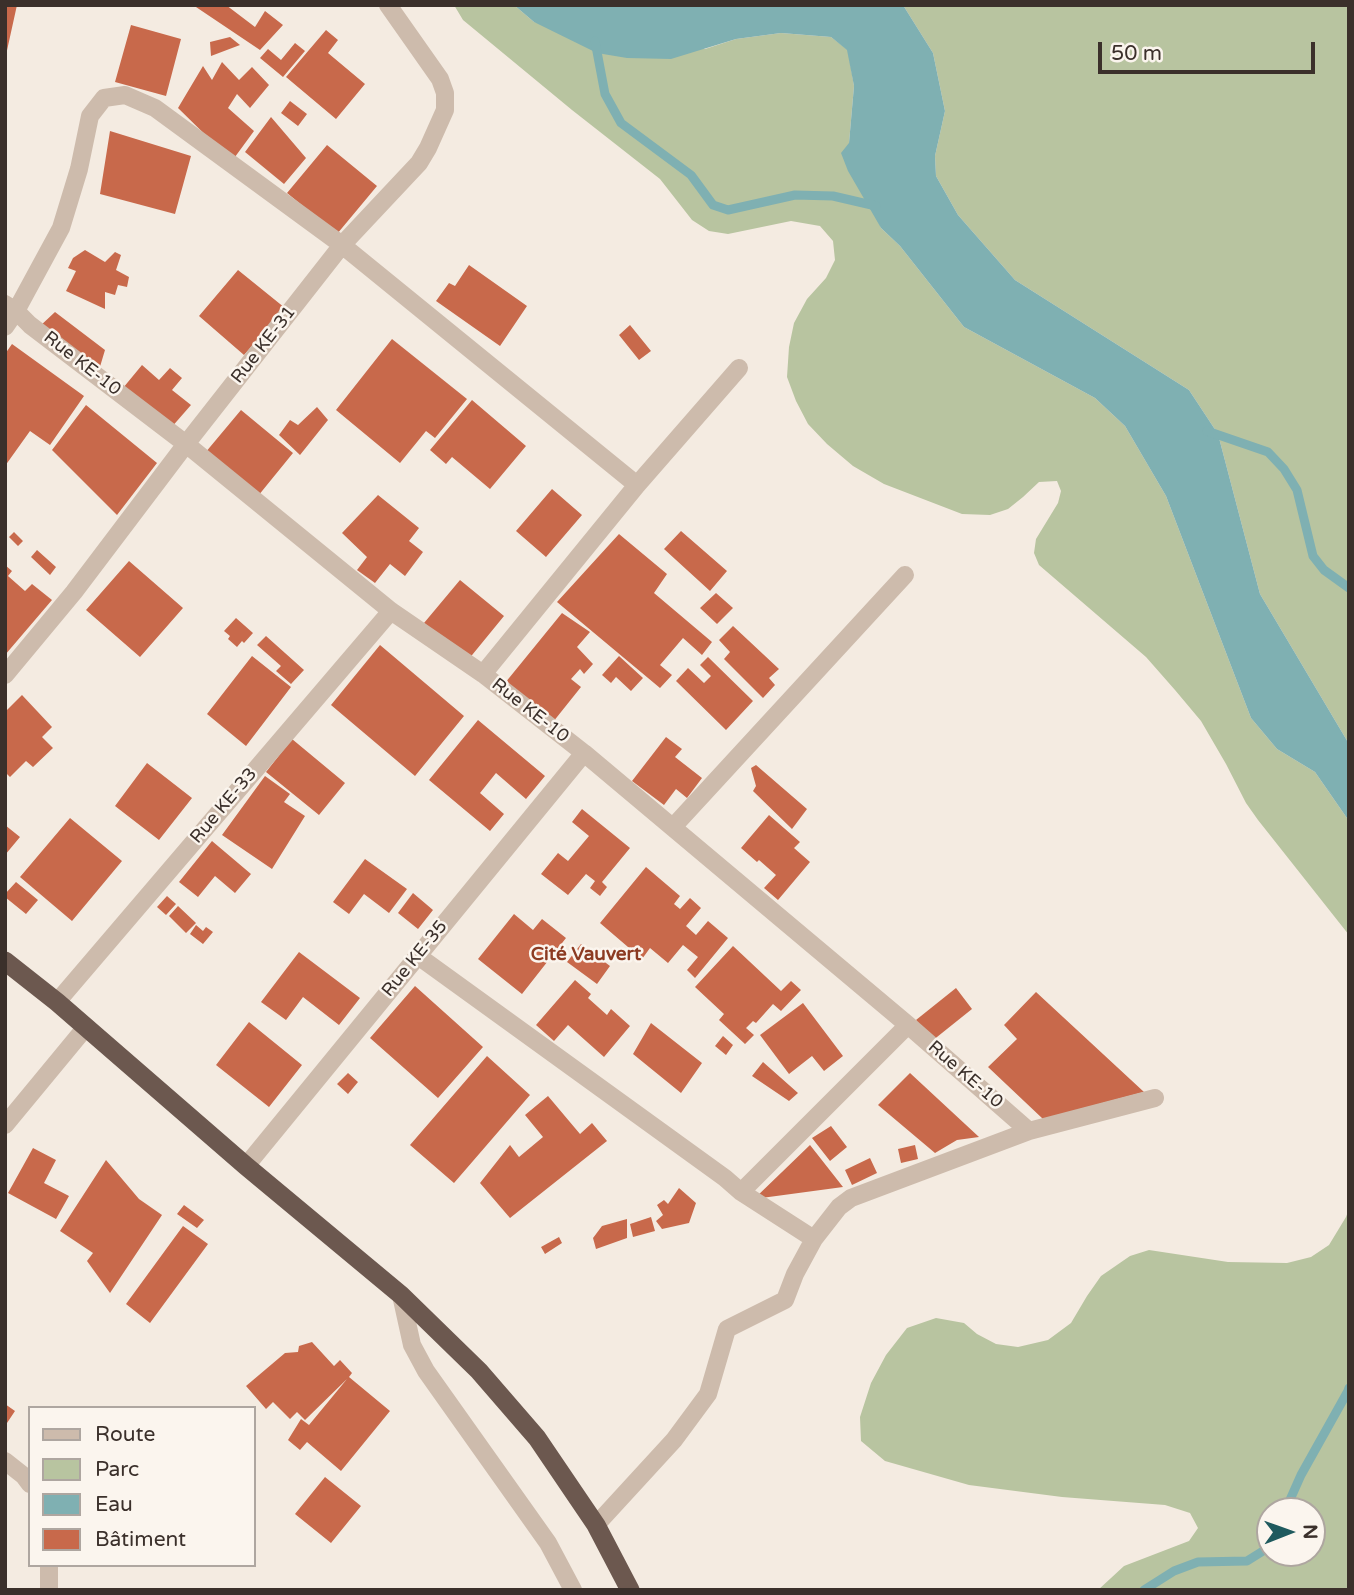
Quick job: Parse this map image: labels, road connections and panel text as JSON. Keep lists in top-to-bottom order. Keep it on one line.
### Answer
{"streets":{"street":["Rue KE-31","Rue KE-10","Rue KE-33","Rue KE-35"]},"crossings":[["Rue KE-31","Rue KE-10"],["Rue KE-10","Rue KE-33"],["Rue KE-10","Rue KE-35"]],"districts":["Cité Vauvert"],"legend":["Route","Parc","Eau","Bâtiment"],"scale_bar":"50 m","north":"right"}
